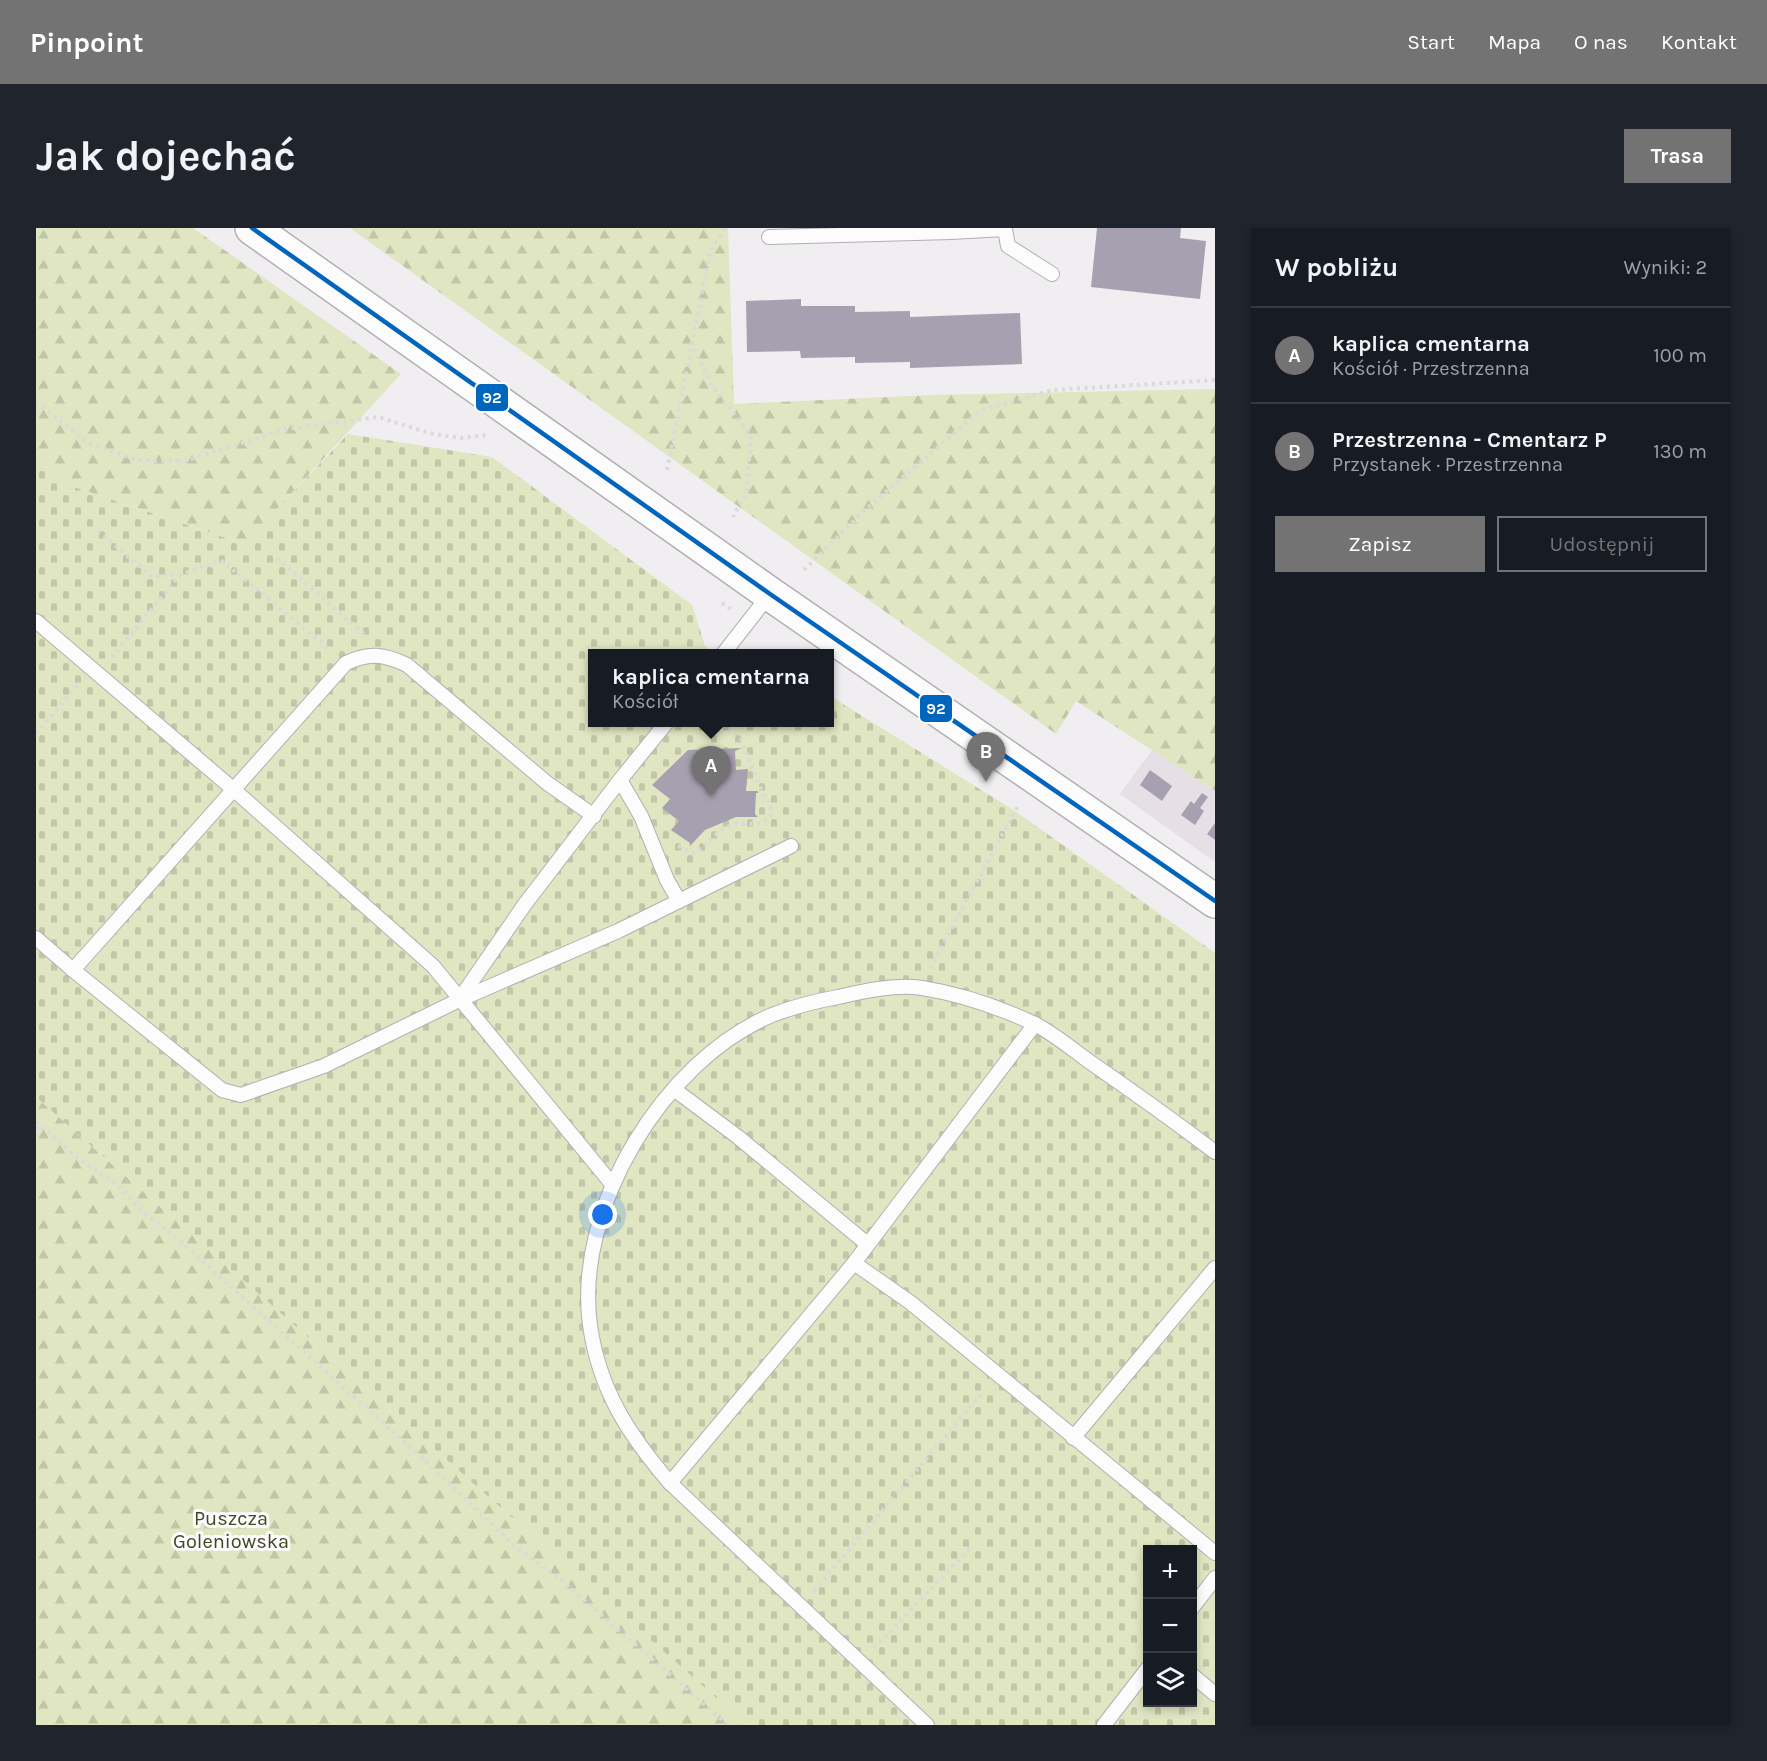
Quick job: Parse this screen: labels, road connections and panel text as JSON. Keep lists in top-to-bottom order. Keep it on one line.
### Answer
{"parks":["Puszcza Goleniowska"],"lines":["transit line 92"],"page":{"header":"Pinpoint","nav":["Start","Mapa","O nas","Kontakt"],"buttons":["Trasa",["Zapisz","Udostępnij"]],"title":"Jak dojechać","heading":["W pobliżu","Wyniki: 2"],"list":[{"mark":"A","name":"kaplica cmentarna","note":"Kościół · Przestrzenna","value":"100 m"},{"mark":"B","name":"Przestrzenna - Cmentarz P","note":"Przystanek · Przestrzenna","value":"130 m"}],"popup":["kaplica cmentarna","Kościół"],"pins":["B","A"],"map_buttons":["+","−"]}}
